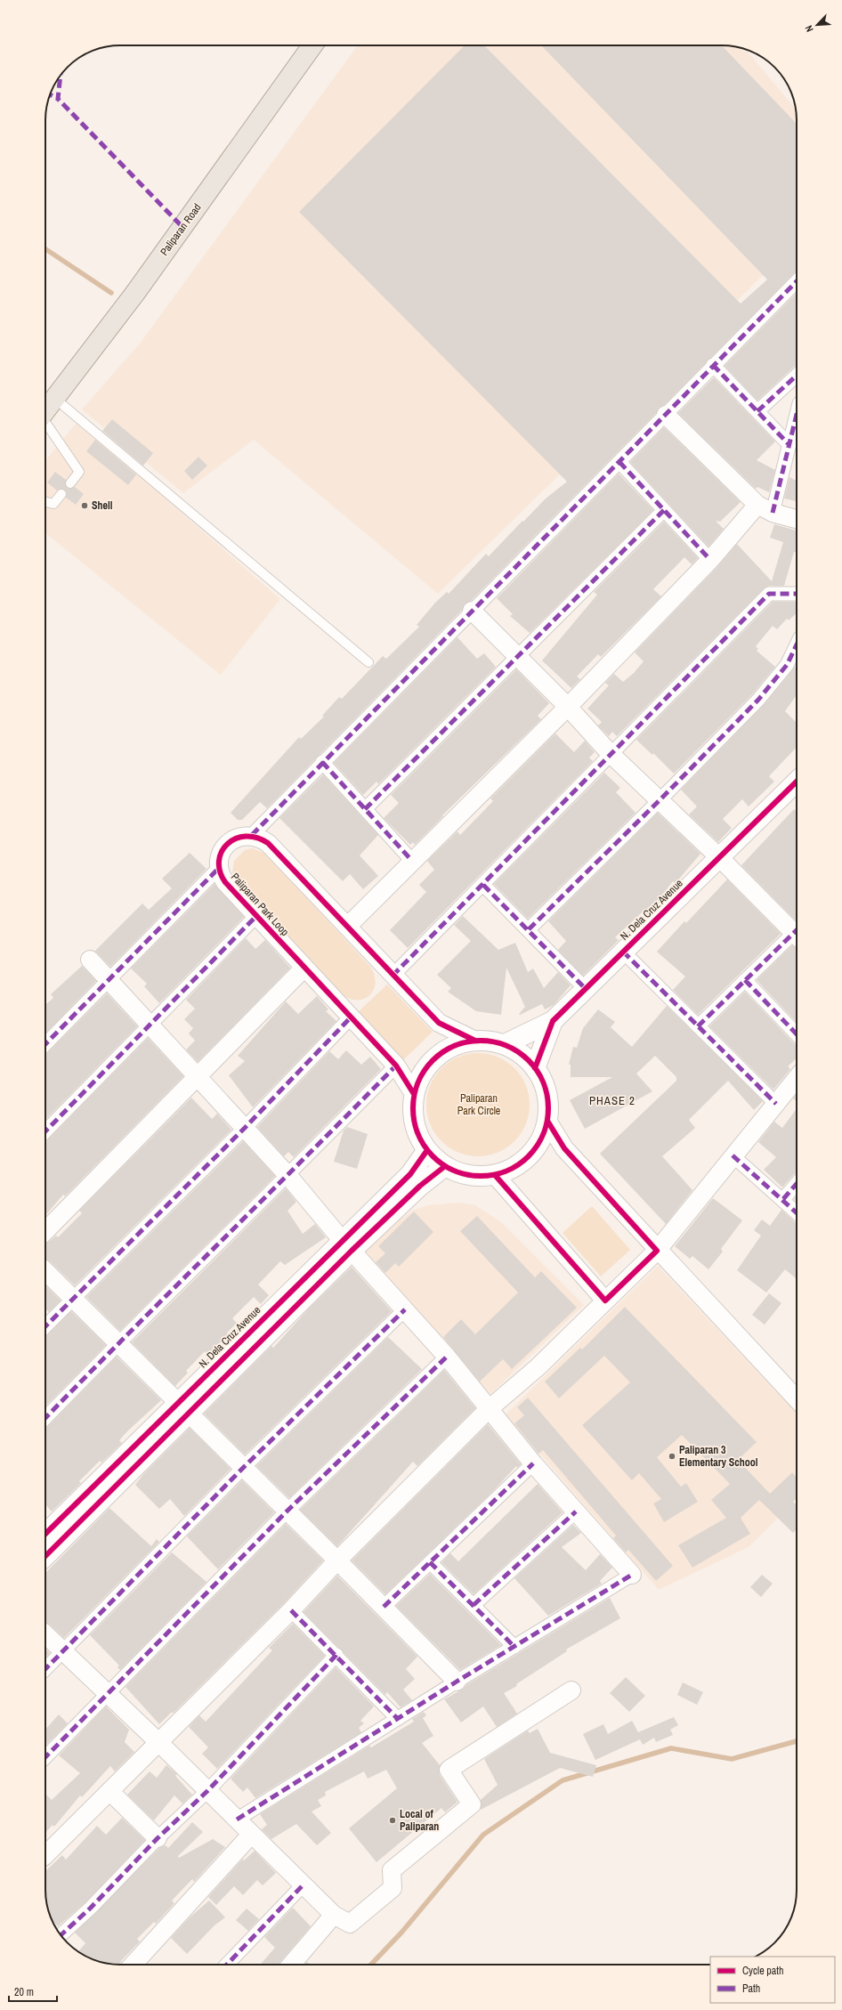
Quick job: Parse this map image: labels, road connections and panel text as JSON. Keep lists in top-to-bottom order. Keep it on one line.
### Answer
{"streets":{"main road":["Paliparan Road"],"street":["Paliparan Park Loop","N. Dela Cruz Avenue"]},"districts":["PHASE 2"],"parks":["Paliparan Park Circle"],"places":["Shell","Paliparan 3 Elementary School","Local of Paliparan"],"legend":["Cycle path","Path"],"scale_bar":"20 m","north":"bottom left"}
